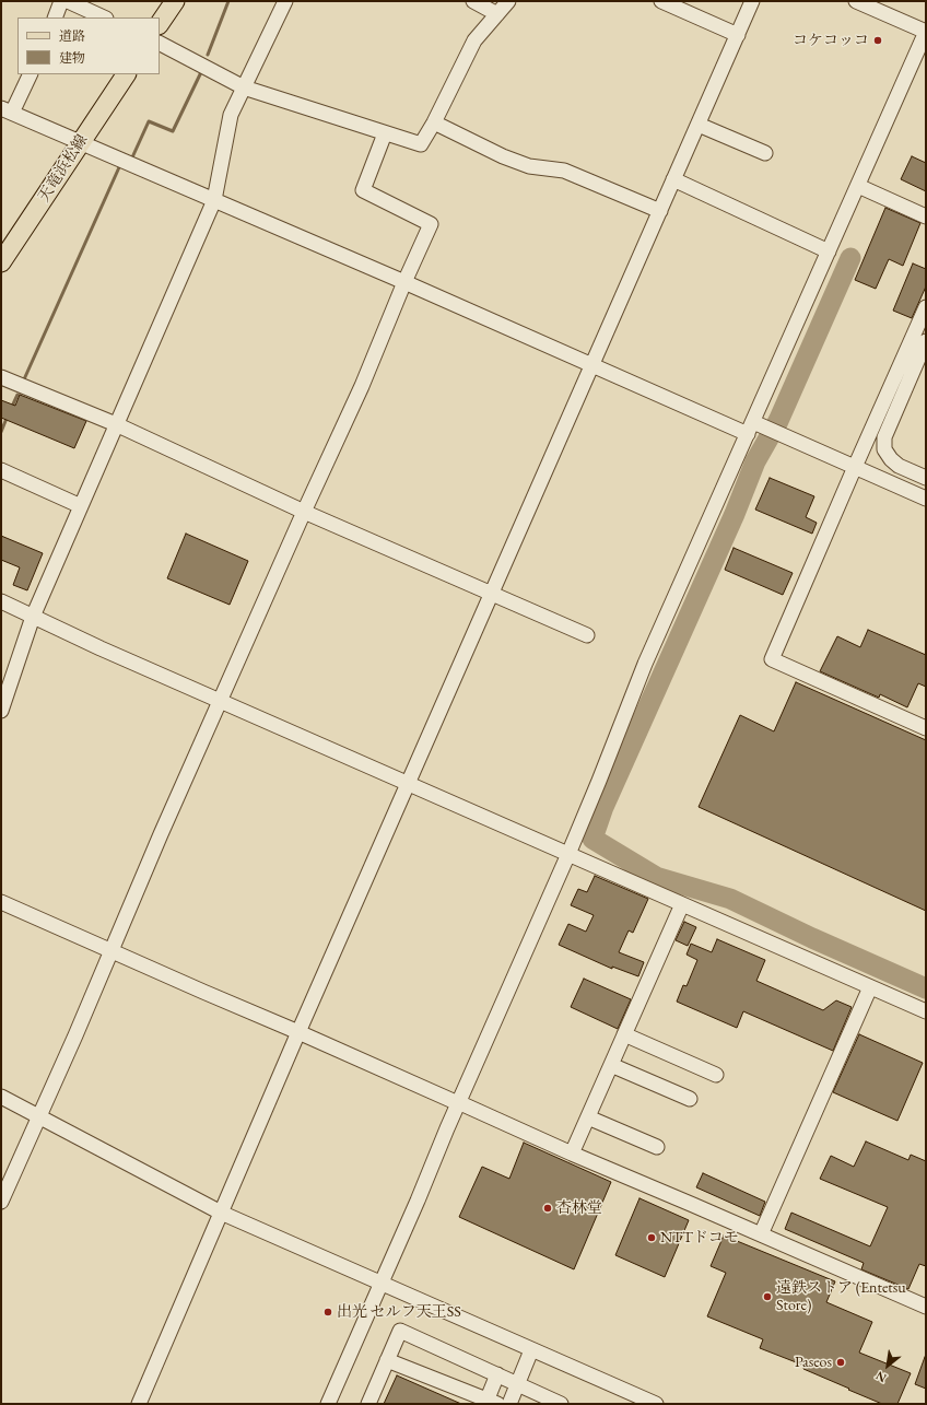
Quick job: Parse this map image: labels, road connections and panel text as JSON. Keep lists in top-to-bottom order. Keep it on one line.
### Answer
{"streets":{"main road":["天竜浜松線"]},"places":["コケコッコ","杏林堂","NTTドコモ","遠鉄ストア (Entetsu Store)","出光 セルフ天王SS","Paseos"],"legend":["道路","建物"],"north":"bottom left"}
